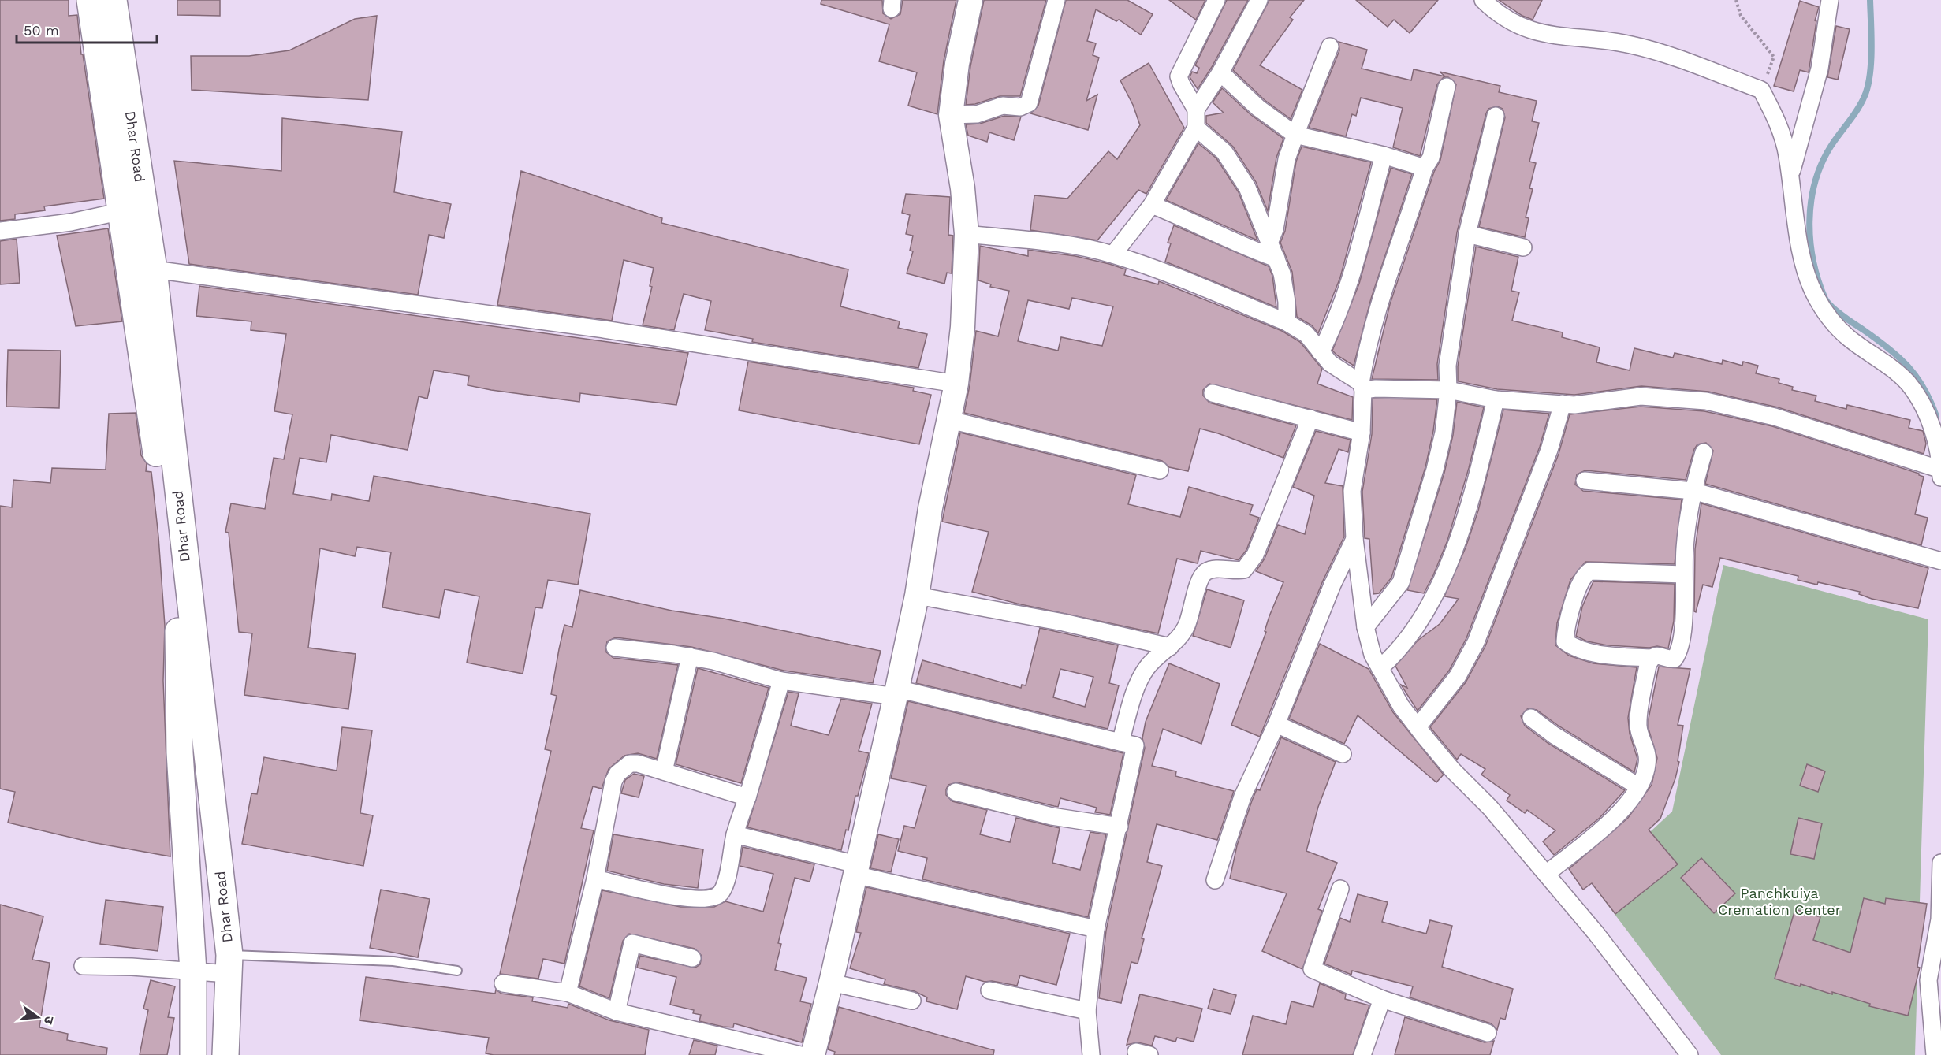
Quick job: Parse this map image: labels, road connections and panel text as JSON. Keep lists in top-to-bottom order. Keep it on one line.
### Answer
{"streets":{"main road":["Dhar Road"]},"parks":["Panchkuiya Cremation Center"],"scale_bar":"50 m","north":"right"}
